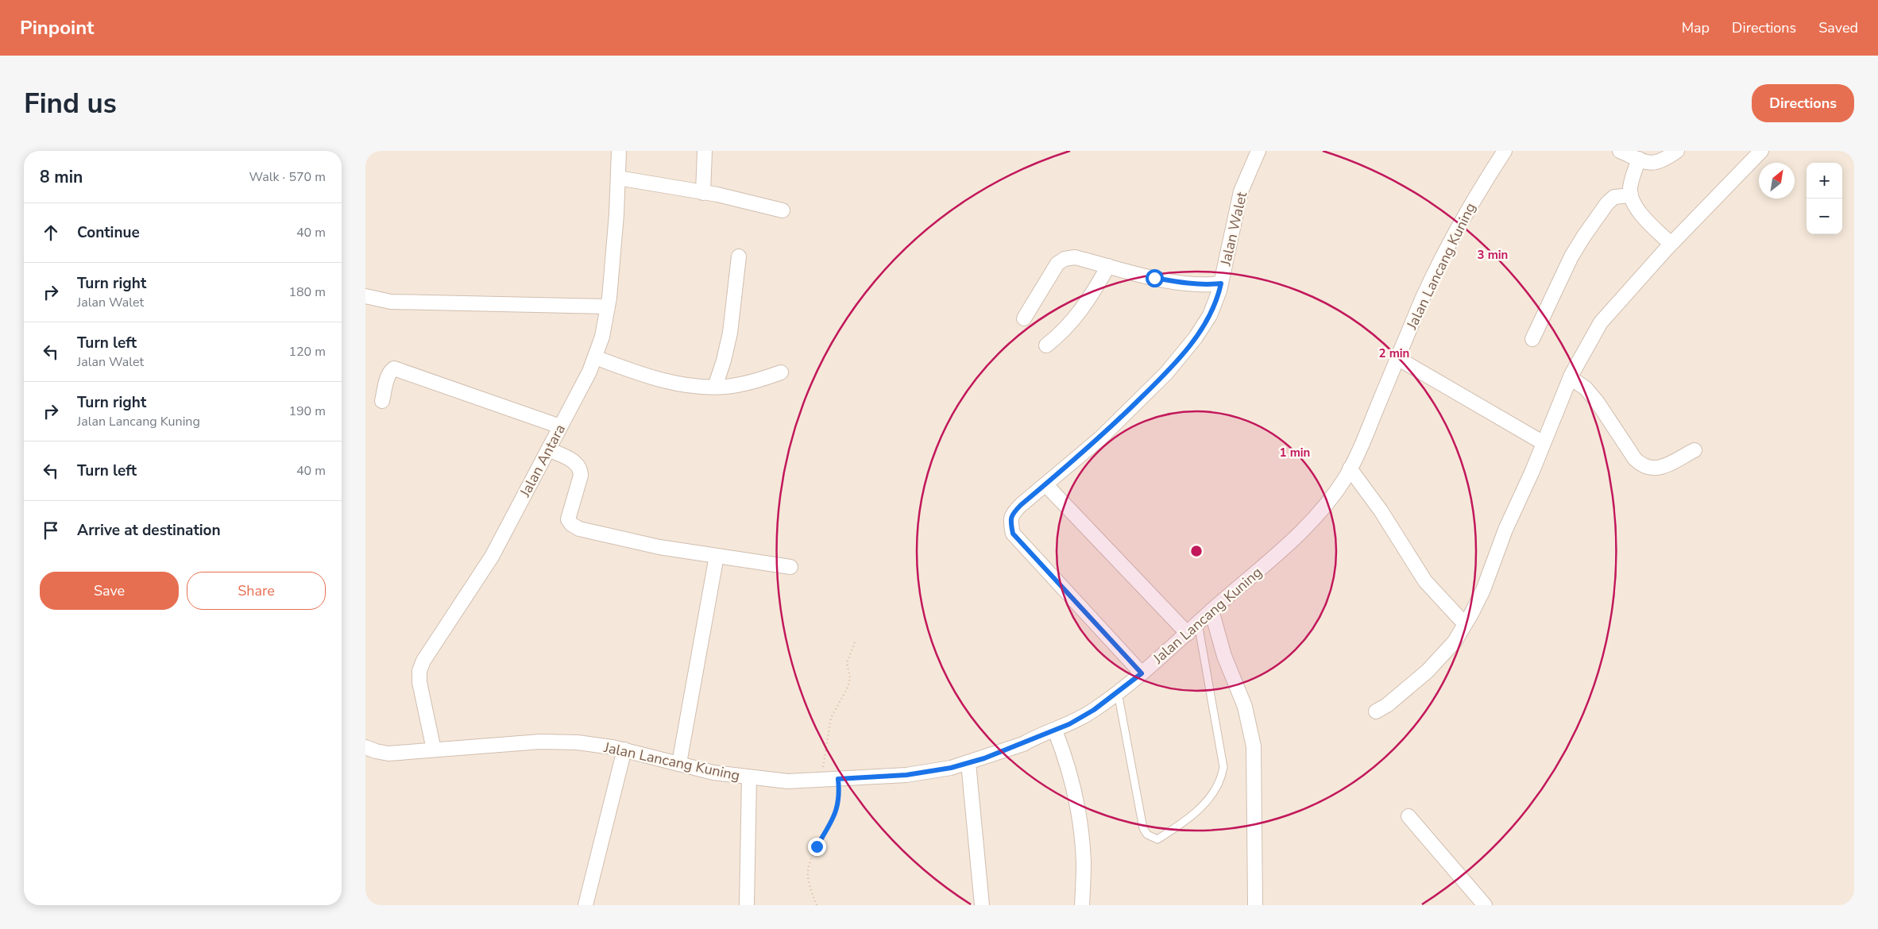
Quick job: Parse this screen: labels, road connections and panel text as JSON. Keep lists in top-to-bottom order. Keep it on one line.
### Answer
{"streets":{"street":["Jalan Walet","Jalan Lancang Kuning","Jalan Antara"]},"crossings":[["Jalan Walet","Jalan Lancang Kuning"],["Jalan Lancang Kuning","Jalan Antara"]],"north":"top right","page":{"header":"Pinpoint","nav":["Map","Directions","Saved"],"buttons":["Directions",["Save","Share"]],"title":"Find us","heading":["8 min","Walk · 570 m"],"map_buttons":["+","−"],"list":[["Continue","40 m"],["Turn right","Jalan Walet","180 m"],["Turn left","Jalan Walet","120 m"],["Turn right","Jalan Lancang Kuning","190 m"],["Turn left","40 m"],"Arrive at destination"]},"rings":["3 min","2 min","1 min"]}
